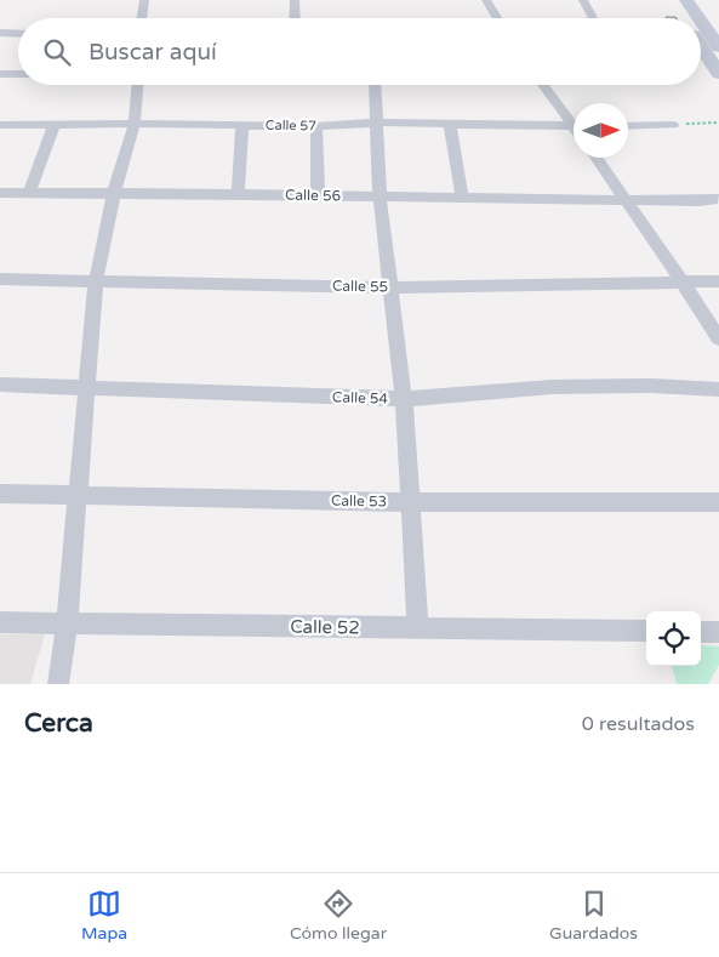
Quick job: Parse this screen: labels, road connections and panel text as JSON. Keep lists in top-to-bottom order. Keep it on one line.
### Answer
{"streets":{"street":["Calle 57","Calle 56","Calle 55","Calle 54","Calle 53","Calle 52"]},"north":"right","page":{"search":"Buscar aquí","heading":["Cerca","0 resultados"],"nav":["Mapa","Cómo llegar","Guardados"]}}
